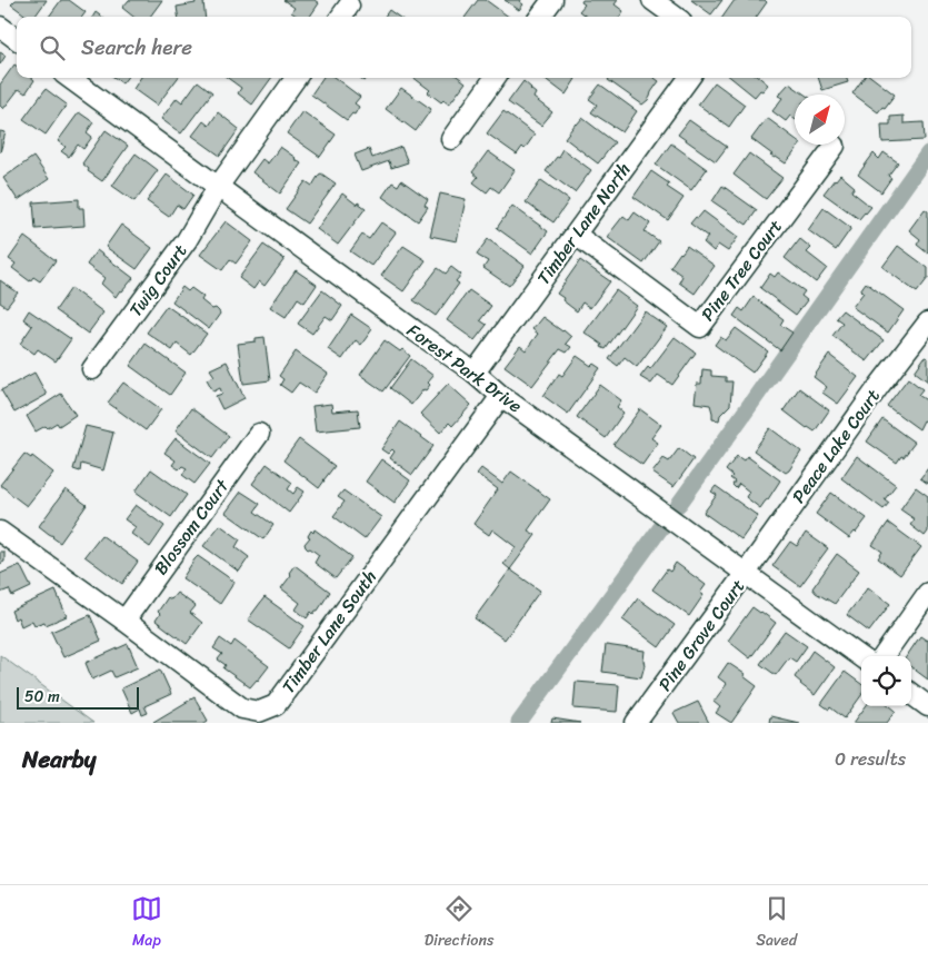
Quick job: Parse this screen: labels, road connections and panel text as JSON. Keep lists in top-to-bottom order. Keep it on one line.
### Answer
{"streets":{"street":["Timber Lane North","Pine Tree Court","Twig Court","Forest Park Drive","Peace Lake Court","Blossom Court","Timber Lane South","Pine Grove Court"]},"crossings":[["Timber Lane North","Pine Tree Court"],["Timber Lane North","Forest Park Drive"],["Twig Court","Forest Park Drive"],["Forest Park Drive","Peace Lake Court"],["Forest Park Drive","Timber Lane South"],["Forest Park Drive","Pine Grove Court"],["Peace Lake Court","Pine Grove Court"],["Blossom Court","Timber Lane South"]],"scale_bar":"50 m","north":"top right","page":{"search":"Search here","scale":"50 m","heading":["Nearby","0 results"],"nav":["Map","Directions","Saved"]}}
